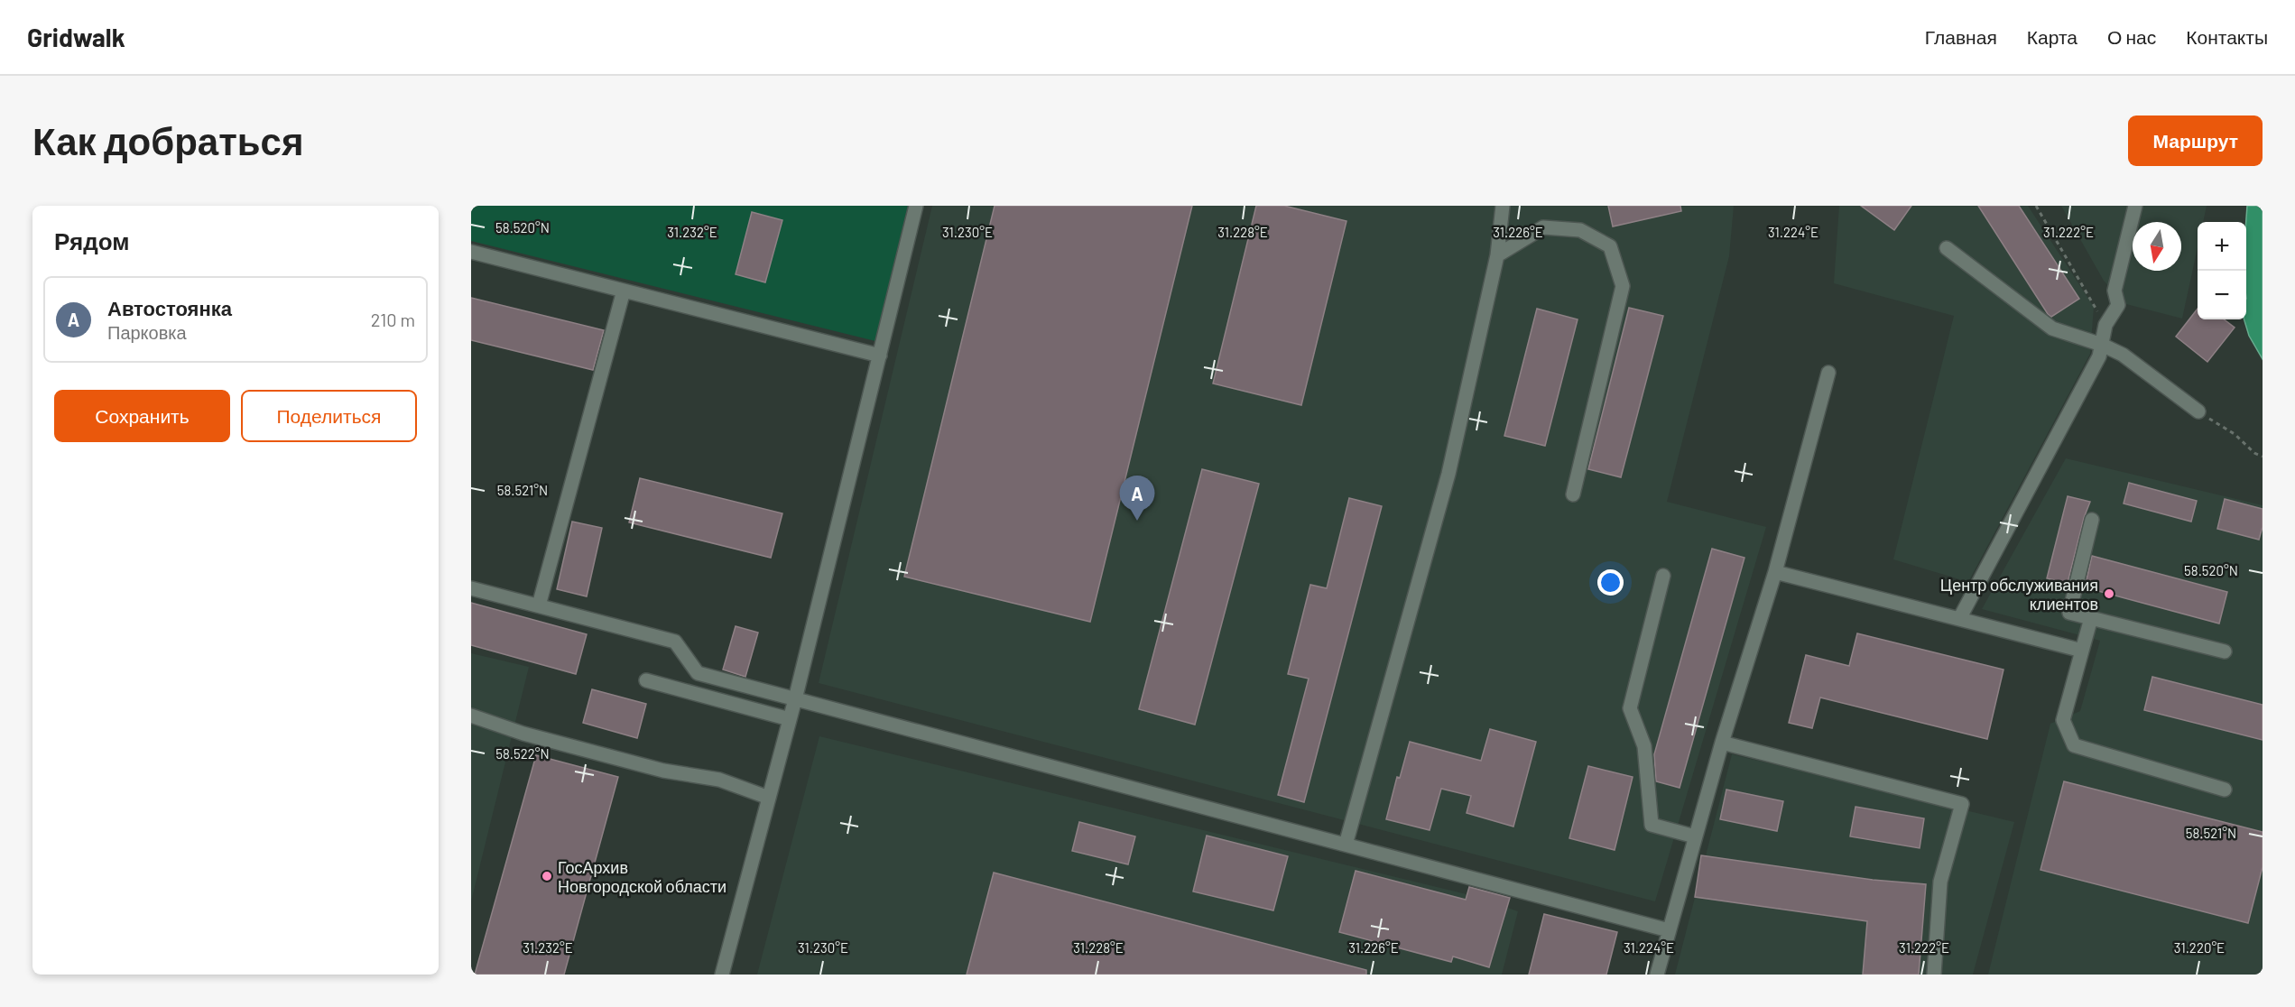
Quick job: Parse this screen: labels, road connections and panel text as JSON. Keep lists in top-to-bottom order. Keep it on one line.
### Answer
{"places":["Центр обслуживания клиентов","ГосАрхив Новгородской области"],"north":"bottom","page":{"header":"Gridwalk","nav":["Главная","Карта","О нас","Контакты"],"buttons":["Маршрут",["Сохранить","Поделиться"]],"title":"Как добраться","heading":"Рядом","map_buttons":["+","−"],"list":[{"mark":"A","name":"Автостоянка","note":"Парковка","value":"210 m"}],"pins":"A"},"coordinates":["58.520°N","31.232°E","31.230°E","31.228°E","31.226°E","31.224°E","31.222°E","58.521°N","58.522°N","31.220°E"]}
